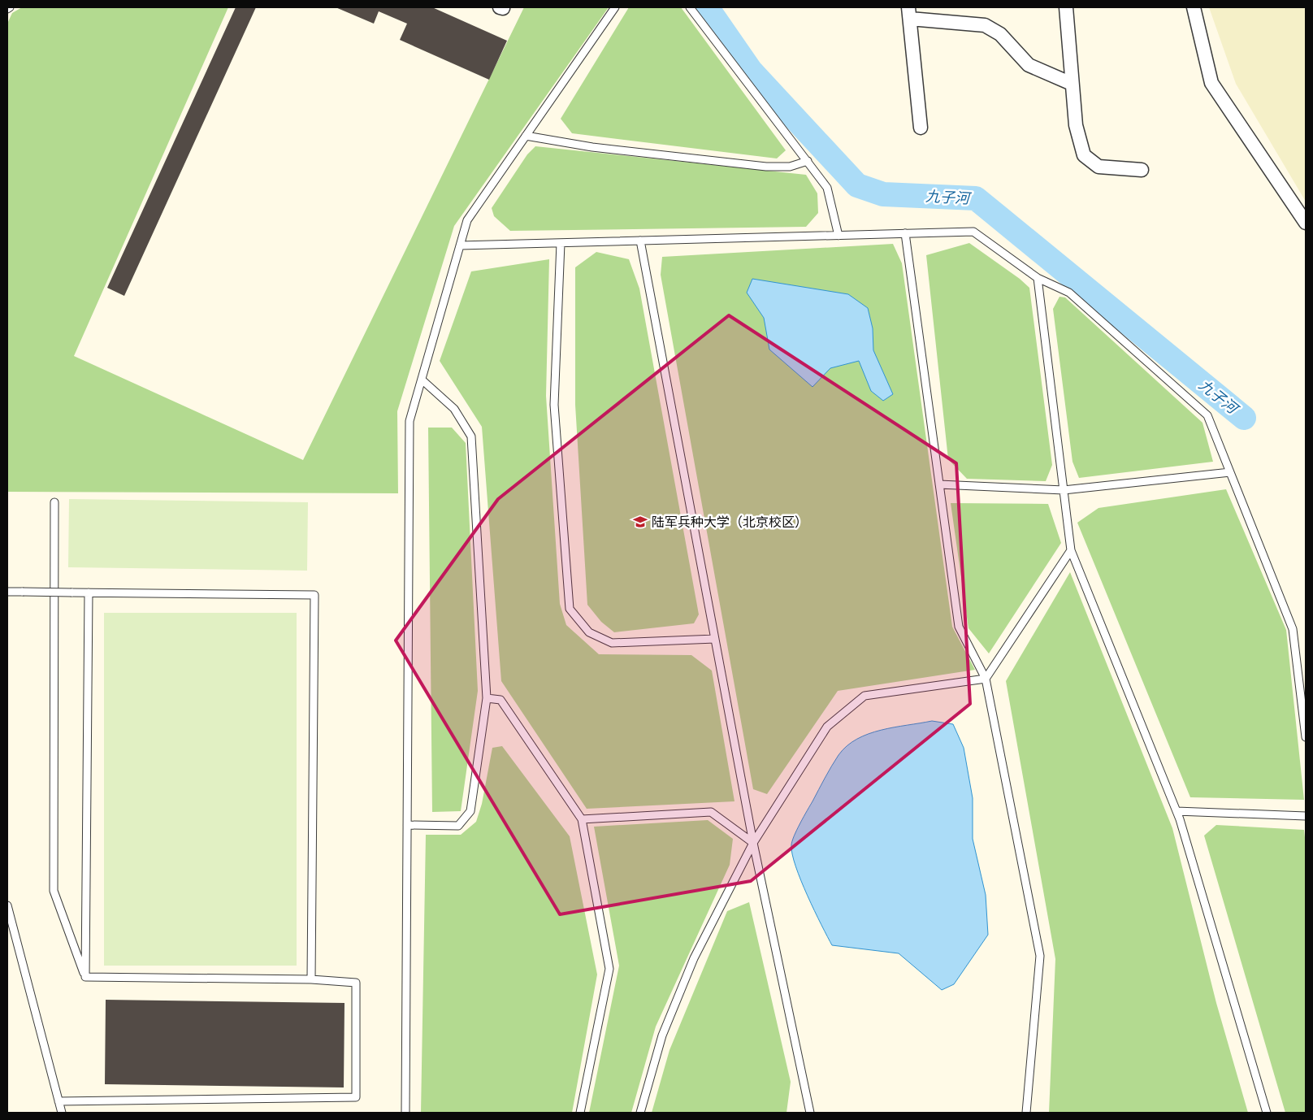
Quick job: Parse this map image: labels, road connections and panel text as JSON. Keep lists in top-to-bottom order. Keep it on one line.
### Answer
{"water":["九子河"],"places":{"school or university":["陆军兵种大学（北京校区）"]}}
